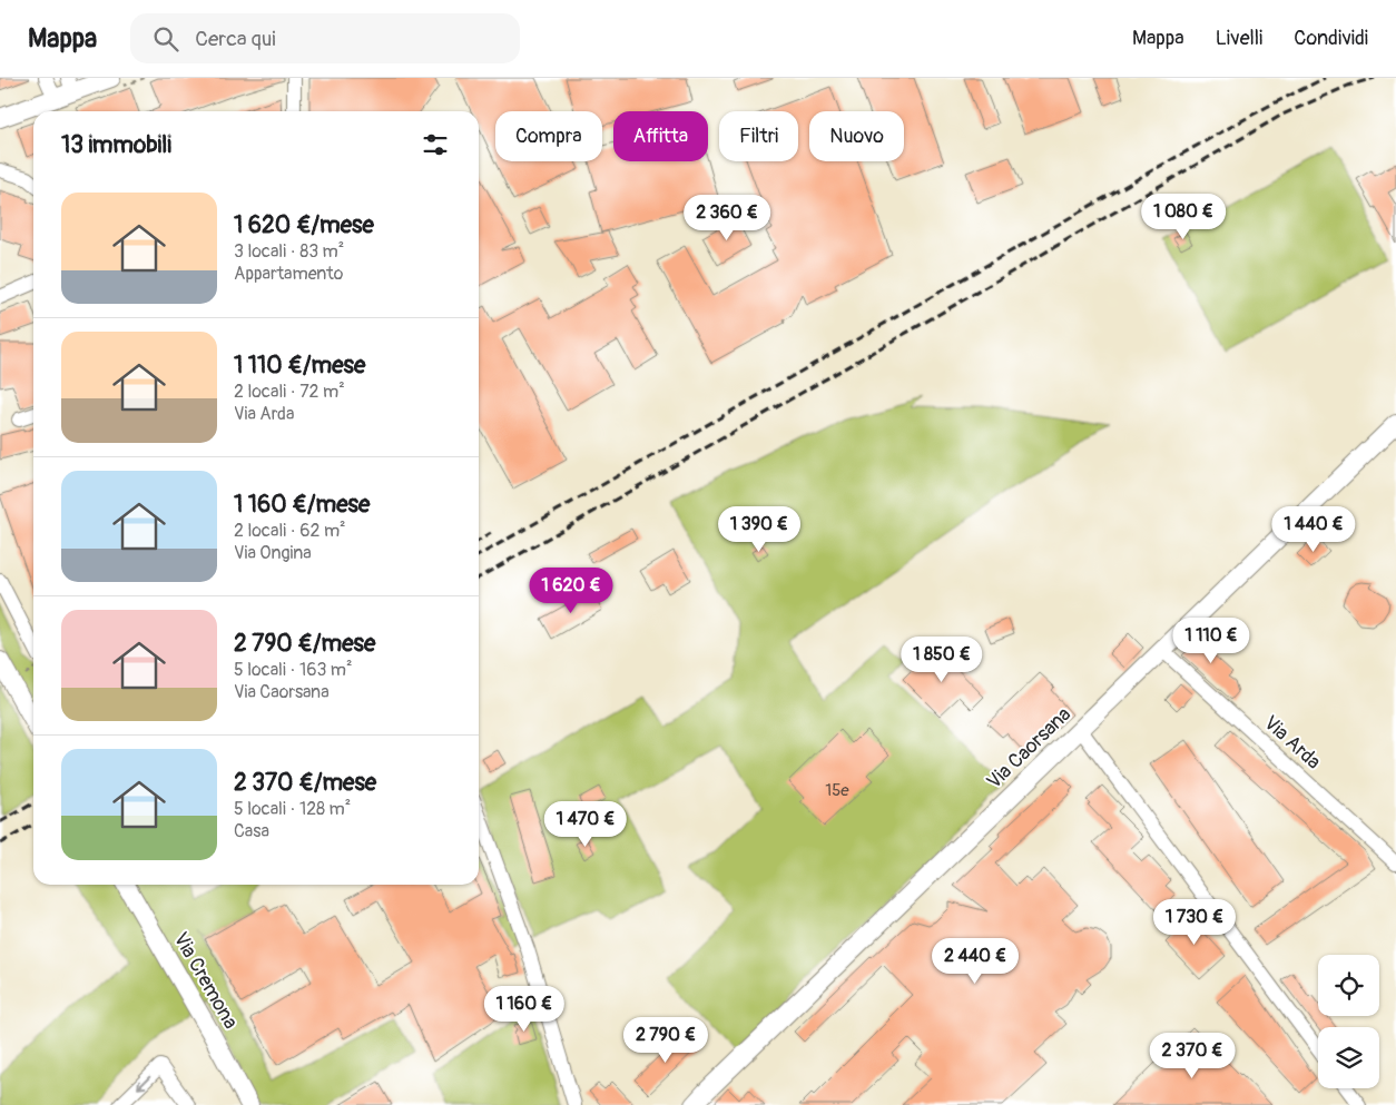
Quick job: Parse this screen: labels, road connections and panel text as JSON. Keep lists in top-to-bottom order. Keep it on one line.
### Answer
{"streets":{"main road":["Via Caorsana","Via Cremona"],"street":["Via Arda"]},"crossings":[["Via Arda","Via Caorsana"]],"house_numbers":["15e"],"page":{"header":"Mappa","search":"Cerca qui","nav":["Mappa","Livelli","Condividi"],"chip":["Compra","Affitta","Filtri","Nuovo"],"heading":"13 immobili","list":[{"name":"1 620 €/mese","note":"3 locali · 83 m² · Appartamento"},{"name":"1 110 €/mese","note":"2 locali · 72 m² · Via Arda"},{"name":"1 160 €/mese","note":"2 locali · 62 m² · Via Ongina"},{"name":"2 790 €/mese","note":"5 locali · 163 m² · Via Caorsana"},{"name":"2 370 €/mese","note":"5 locali · 128 m² · Casa"}],"price":["1 080 €","2 360 €","1 390 €","1 440 €","1 620 €","1 110 €","1 850 €","1 470 €","1 730 €","2 440 €","1 160 €","2 790 €","2 370 €"]}}
